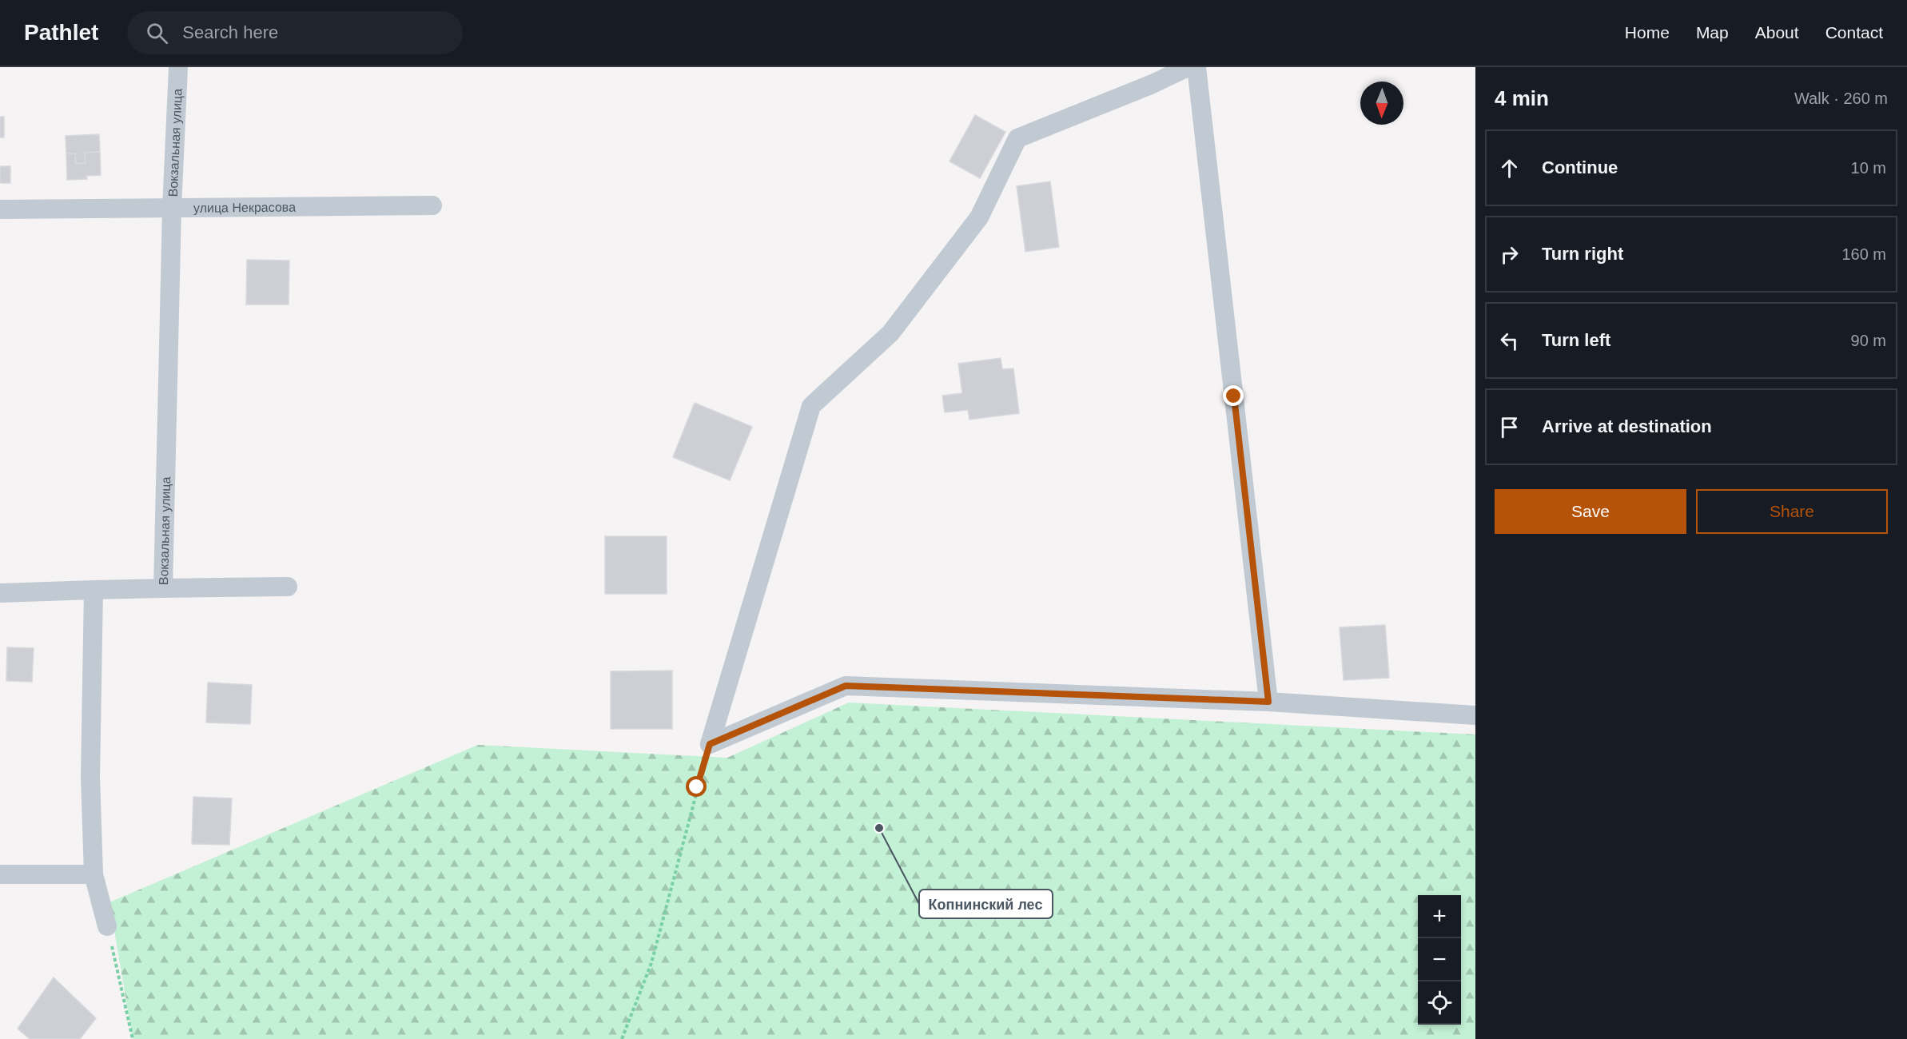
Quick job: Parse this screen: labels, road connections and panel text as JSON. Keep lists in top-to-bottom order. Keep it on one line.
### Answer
{"streets":{"street":["Вокзальная улица","улица Некрасова"]},"crossings":[["Вокзальная улица","улица Некрасова"]],"places":["Копнинский лес"],"north":"bottom","page":{"header":"Pathlet","search":"Search here","nav":["Home","Map","About","Contact"],"heading":["4 min","Walk · 260 m"],"list":[["Continue","10 m"],["Turn right","160 m"],["Turn left","90 m"],"Arrive at destination"],"buttons":["Save","Share"],"map_buttons":["+","−"]}}
